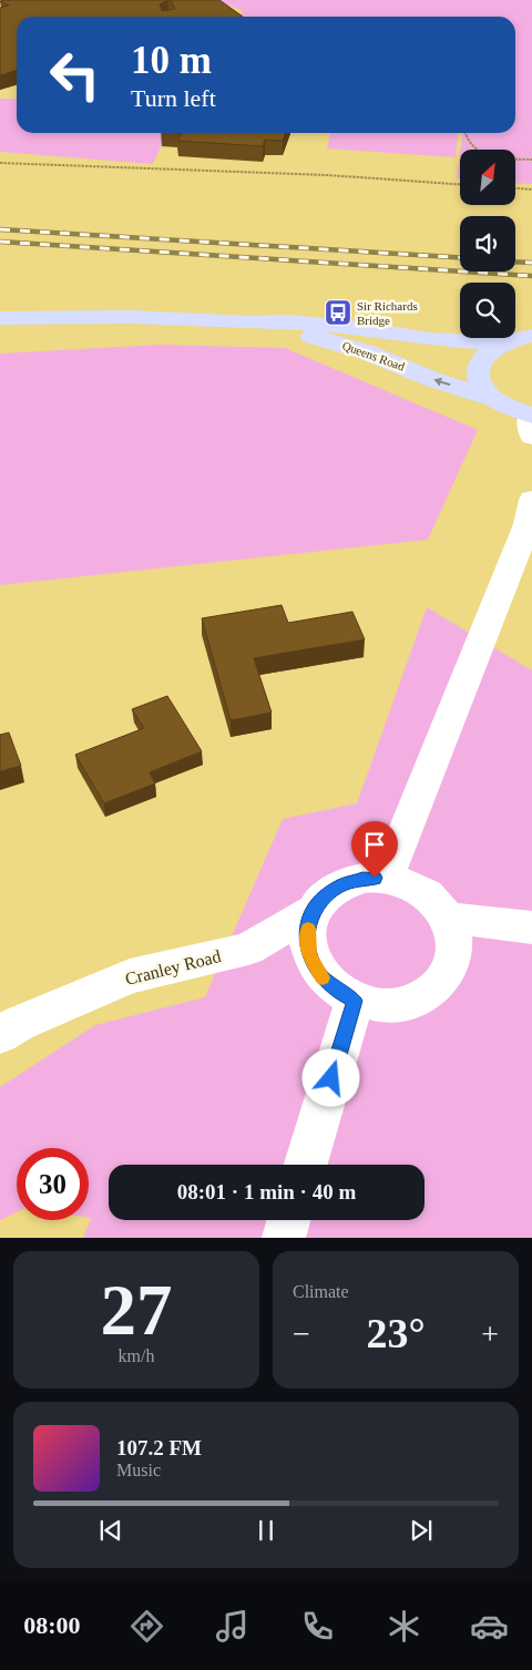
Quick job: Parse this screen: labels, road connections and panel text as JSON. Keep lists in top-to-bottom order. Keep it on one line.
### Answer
{"streets":{"main road":["Queens Road"],"street":["Cranley Road"]},"places":{"bus stop":["Sir Richards Bridge"]},"north":"top right","page":{"turn":["10 m","Turn left"],"limit":"30","trip":"08:01 · 1 min · 40 m","tile":[["27","km/h"],"Climate"],"heat":["−","23°","+"],"song":["107.2 FM","Music"],"tabs":"08:00"}}
